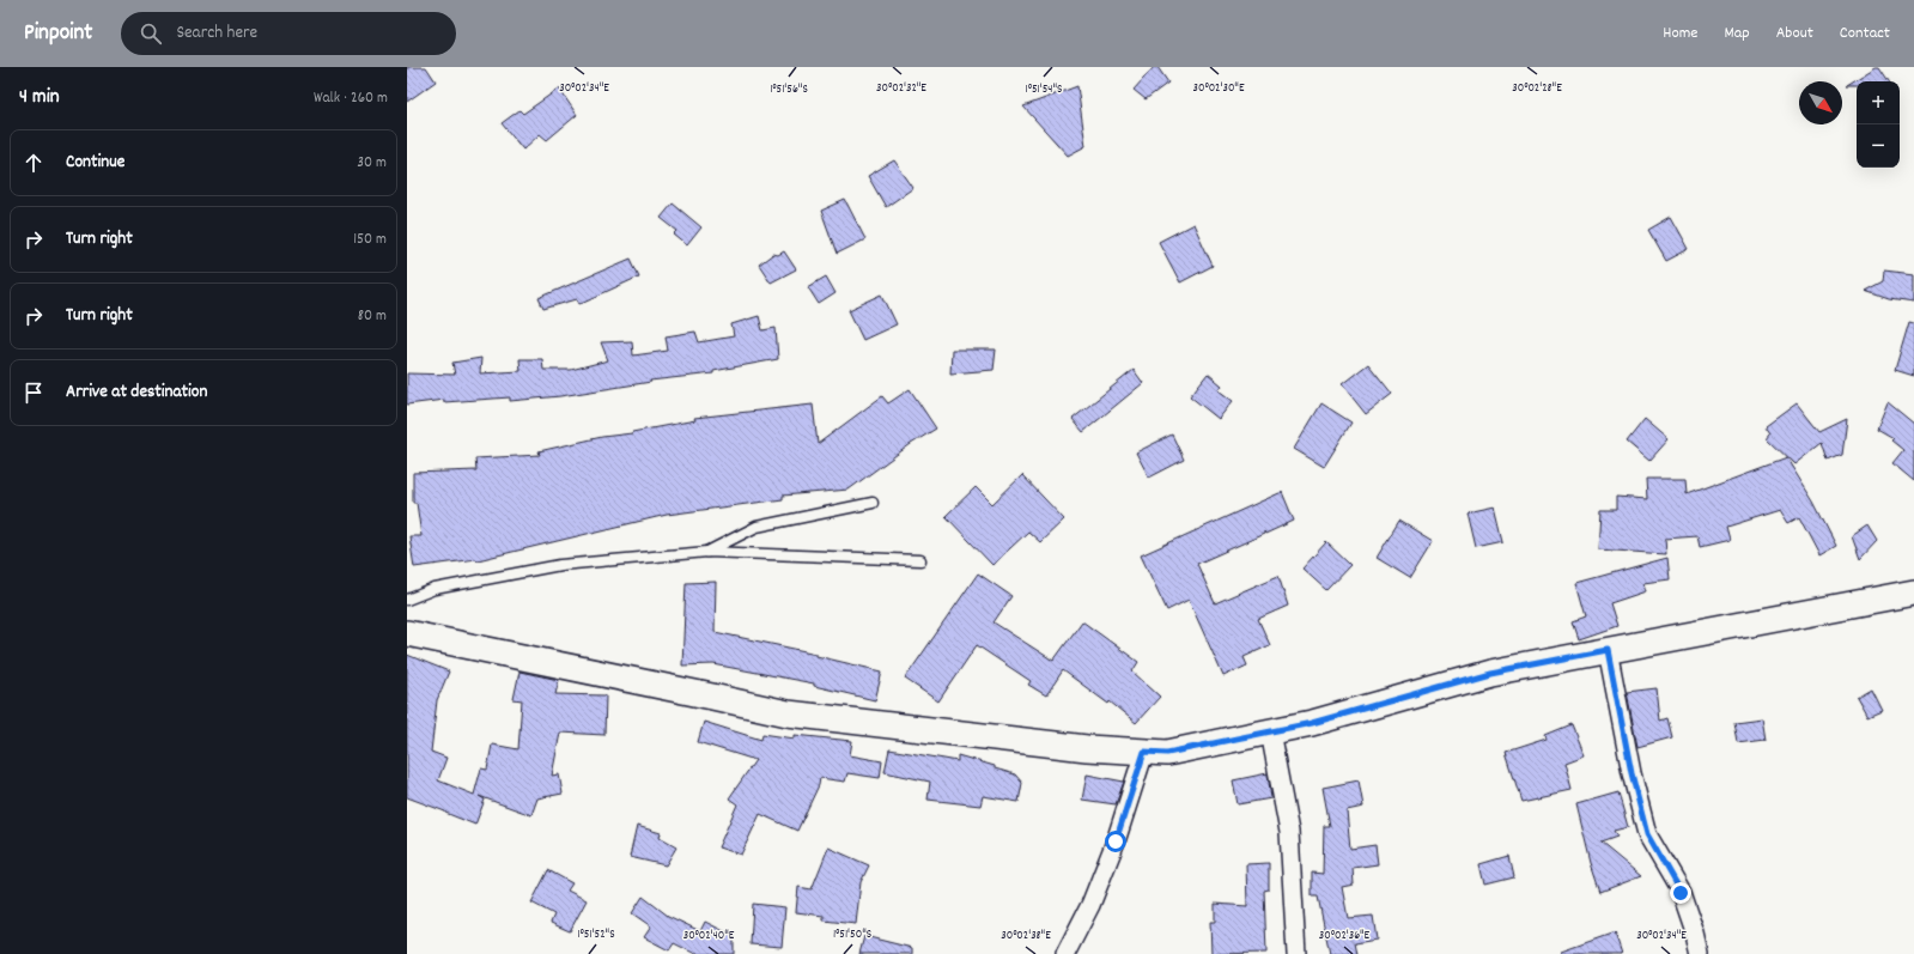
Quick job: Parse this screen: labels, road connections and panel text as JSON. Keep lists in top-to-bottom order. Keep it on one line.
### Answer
{"north":"bottom right","page":{"header":"Pinpoint","search":"Search here","nav":["Home","Map","About","Contact"],"heading":["4 min","Walk · 260 m"],"map_buttons":["+","−"],"list":[["Continue","30 m"],["Turn right","150 m"],["Turn right","80 m"],"Arrive at destination"]},"coordinates":["30°02'34\"E","30°02'32\"E","30°02'30\"E","30°02'28\"E","1°51'56\"S","1°51'54\"S","1°51'52\"S","1°51'50\"S","30°02'40\"E","30°02'38\"E","30°02'36\"E"]}
